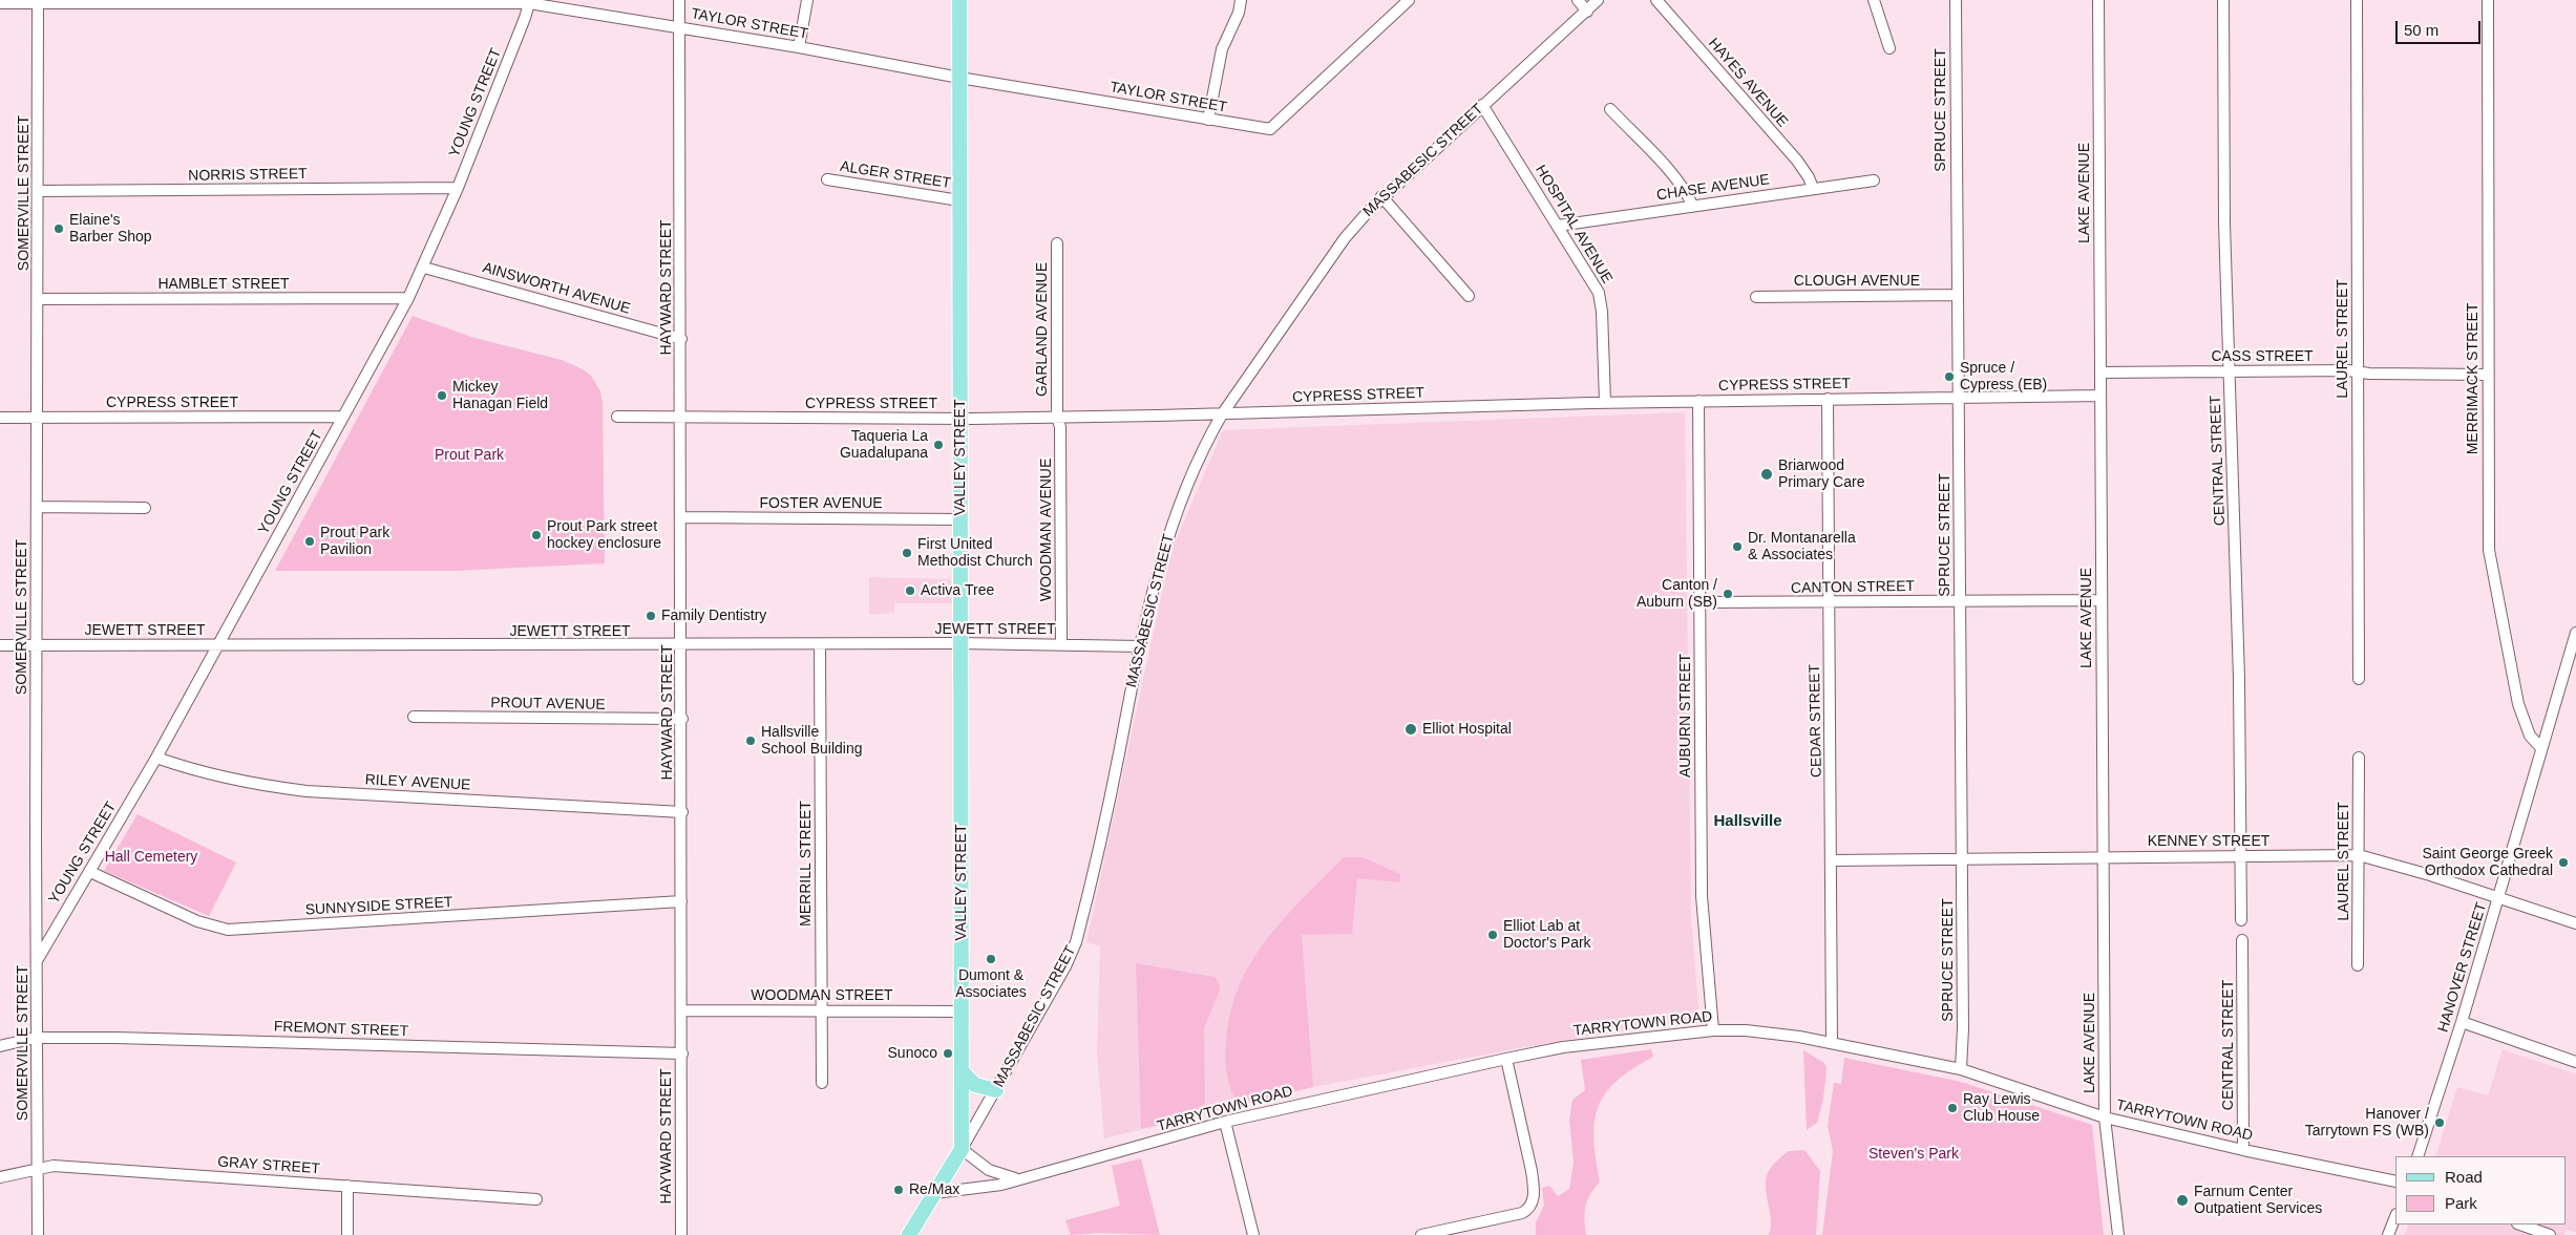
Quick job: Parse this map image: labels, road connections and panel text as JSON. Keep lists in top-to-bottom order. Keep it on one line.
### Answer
{"streets":{"main road":["MASSABESIC STREET","VALLEY STREET"],"street":["TAYLOR STREET","HAYES AVENUE","YOUNG STREET","SPRUCE STREET","NORRIS STREET","ALGER STREET","CHASE AVENUE","SOMERVILLE STREET","LAKE AVENUE","HOSPITAL AVENUE","CLOUGH AVENUE","HAMBLET STREET","HAYWARD STREET","AINSWORTH AVENUE","GARLAND AVENUE","LAUREL STREET","CASS STREET","MERRIMACK STREET","CYPRESS STREET","CENTRAL STREET","FOSTER AVENUE","WOODMAN AVENUE","CANTON STREET","JEWETT STREET","PROUT AVENUE","AUBURN STREET","CEDAR STREET","RILEY AVENUE","KENNEY STREET","MERRILL STREET","SUNNYSIDE STREET","HANOVER STREET","WOODMAN STREET","TARRYTOWN ROAD","FREMONT STREET","GRAY STREET"]},"crossings":[["TAYLOR STREET","YOUNG STREET"],["TAYLOR STREET","SOMERVILLE STREET"],["TAYLOR STREET","HAYWARD STREET"],["TAYLOR STREET","VALLEY STREET"],["HAYES AVENUE","CHASE AVENUE"],["YOUNG STREET","NORRIS STREET"],["YOUNG STREET","SOMERVILLE STREET"],["YOUNG STREET","HAMBLET STREET"],["YOUNG STREET","AINSWORTH AVENUE"],["YOUNG STREET","CYPRESS STREET"],["YOUNG STREET","JEWETT STREET"],["YOUNG STREET","RILEY AVENUE"],["YOUNG STREET","SUNNYSIDE STREET"],["SPRUCE STREET","CLOUGH AVENUE"],["SPRUCE STREET","CYPRESS STREET"],["SPRUCE STREET","CANTON STREET"],["SPRUCE STREET","KENNEY STREET"],["SPRUCE STREET","TARRYTOWN ROAD"],["MASSABESIC STREET","HOSPITAL AVENUE"],["MASSABESIC STREET","CYPRESS STREET"],["MASSABESIC STREET","VALLEY STREET"],["MASSABESIC STREET","JEWETT STREET"],["MASSABESIC STREET","TARRYTOWN ROAD"],["NORRIS STREET","SOMERVILLE STREET"],["ALGER STREET","VALLEY STREET"],["CHASE AVENUE","HOSPITAL AVENUE"],["SOMERVILLE STREET","HAMBLET STREET"],["SOMERVILLE STREET","CYPRESS STREET"],["SOMERVILLE STREET","JEWETT STREET"],["SOMERVILLE STREET","FREMONT STREET"],["SOMERVILLE STREET","GRAY STREET"],["LAKE AVENUE","CASS STREET"],["LAKE AVENUE","CYPRESS STREET"],["LAKE AVENUE","CANTON STREET"],["LAKE AVENUE","KENNEY STREET"],["LAKE AVENUE","TARRYTOWN ROAD"],["HOSPITAL AVENUE","CYPRESS STREET"],["HAYWARD STREET","AINSWORTH AVENUE"],["HAYWARD STREET","CYPRESS STREET"],["HAYWARD STREET","FOSTER AVENUE"],["HAYWARD STREET","JEWETT STREET"],["HAYWARD STREET","PROUT AVENUE"],["HAYWARD STREET","RILEY AVENUE"],["HAYWARD STREET","SUNNYSIDE STREET"],["HAYWARD STREET","WOODMAN STREET"],["HAYWARD STREET","FREMONT STREET"],["GARLAND AVENUE","CYPRESS STREET"],["GARLAND AVENUE","WOODMAN AVENUE"],["LAUREL STREET","CASS STREET"],["LAUREL STREET","KENNEY STREET"],["CASS STREET","MERRIMACK STREET"],["CASS STREET","CENTRAL STREET"],["MERRIMACK STREET","HANOVER STREET"],["CYPRESS STREET","VALLEY STREET"],["CYPRESS STREET","WOODMAN AVENUE"],["CYPRESS STREET","AUBURN STREET"],["CYPRESS STREET","CEDAR STREET"],["VALLEY STREET","FOSTER AVENUE"],["VALLEY STREET","JEWETT STREET"],["VALLEY STREET","WOODMAN STREET"],["CENTRAL STREET","KENNEY STREET"],["CENTRAL STREET","TARRYTOWN ROAD"],["WOODMAN AVENUE","JEWETT STREET"],["CANTON STREET","AUBURN STREET"],["CANTON STREET","CEDAR STREET"],["JEWETT STREET","MERRILL STREET"],["AUBURN STREET","TARRYTOWN ROAD"],["CEDAR STREET","KENNEY STREET"],["CEDAR STREET","TARRYTOWN ROAD"],["KENNEY STREET","HANOVER STREET"],["MERRILL STREET","WOODMAN STREET"]],"districts":["Hallsville"],"parks":["Prout Park","Hall Cemetery","Steven's Park"],"places":["Elaine's Barber Shop","Spruce / Cypress (EB)","Mickey Hanagan Field","Taqueria La Guadalupana","Briarwood Primary Care","Prout Park street hockey enclosure","Prout Park Pavilion","Dr. Montanarella & Associates","First United Methodist Church","Activa Tree","Canton / Auburn (SB)","Family Dentistry","Elliot Hospital","Hallsville School Building","Saint George Greek Orthodox Cathedral","Elliot Lab at Doctor's Park","Dumont & Associates","Sunoco","Ray Lewis Club House","Hanover / Tarrytown FS (WB)","Re/Max","Farnum Center Outpatient Services"],"legend":["Road","Park"],"scale_bar":"50 m"}
